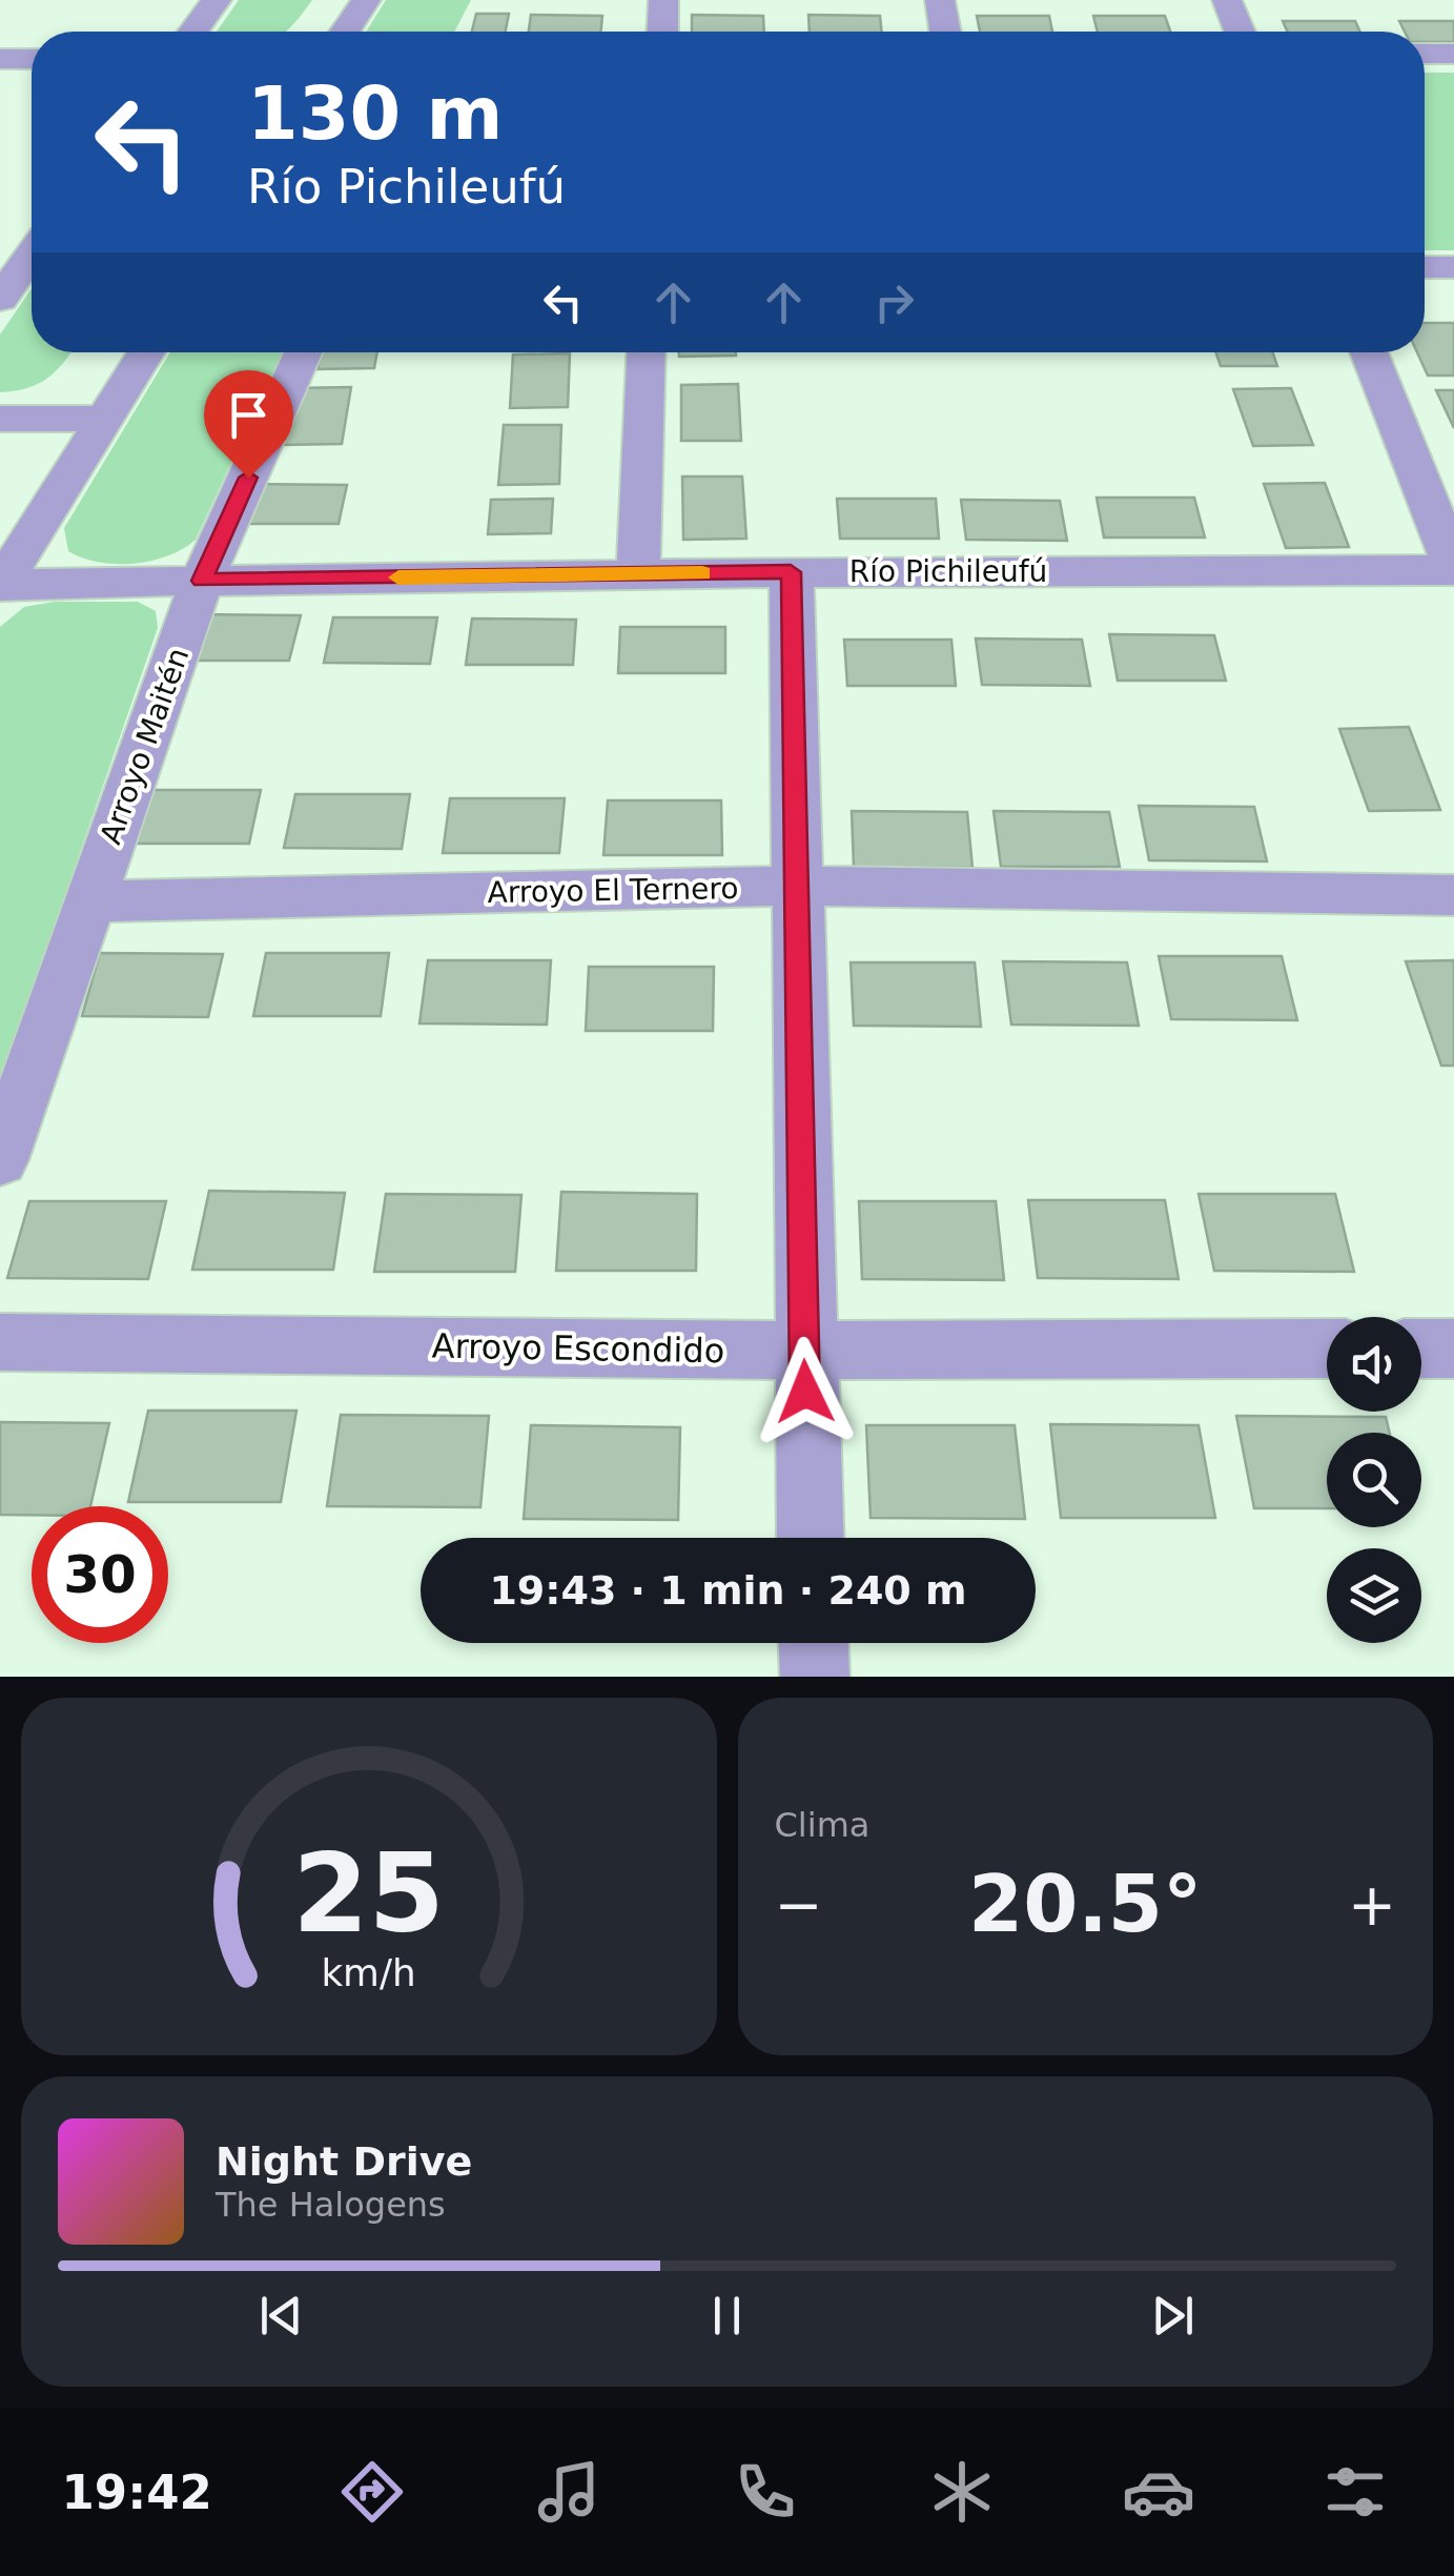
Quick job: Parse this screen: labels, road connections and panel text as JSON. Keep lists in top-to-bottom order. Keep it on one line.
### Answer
{"streets":{"street":["Río Pichileufú","Arroyo Maitén","Arroyo El Ternero","Arroyo Escondido"]},"crossings":[["Río Pichileufú","Arroyo Maitén"],["Arroyo Maitén","Arroyo El Ternero"]],"page":{"turn":["130 m","Río Pichileufú"],"limit":"30","trip":"19:43 · 1 min · 240 m","tile":"Clima","heat":["−","20.5°","+"],"song":["Night Drive","The Halogens"],"tabs":"19:42","gauge":["25","km/h"]}}
